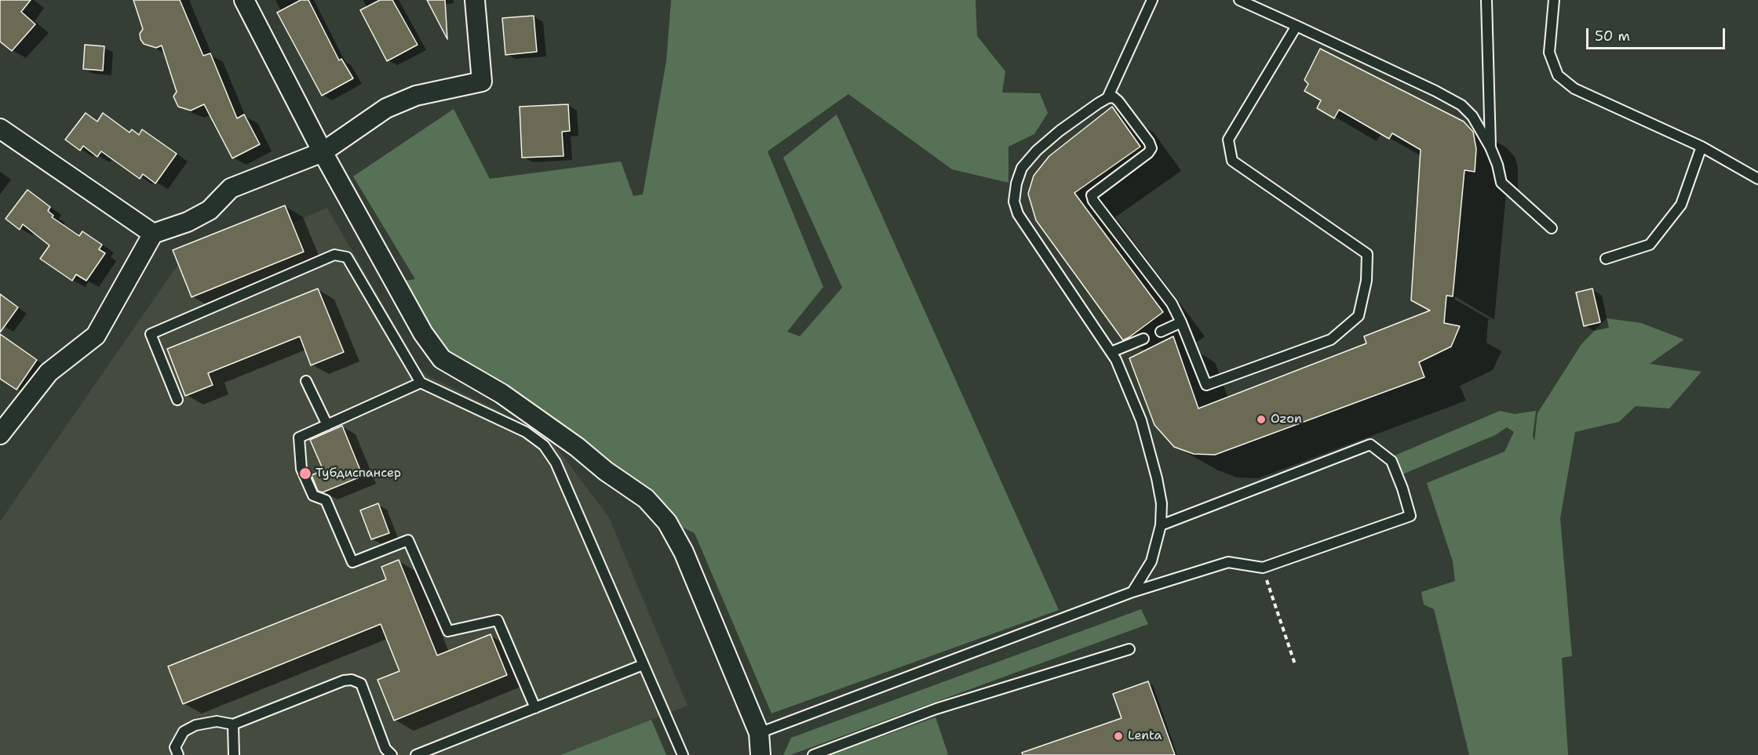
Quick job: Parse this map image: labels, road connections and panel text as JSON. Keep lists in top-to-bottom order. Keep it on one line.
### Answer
{"places":["Ozon","Тубдиспансер","Lenta"],"scale_bar":"50 m"}
